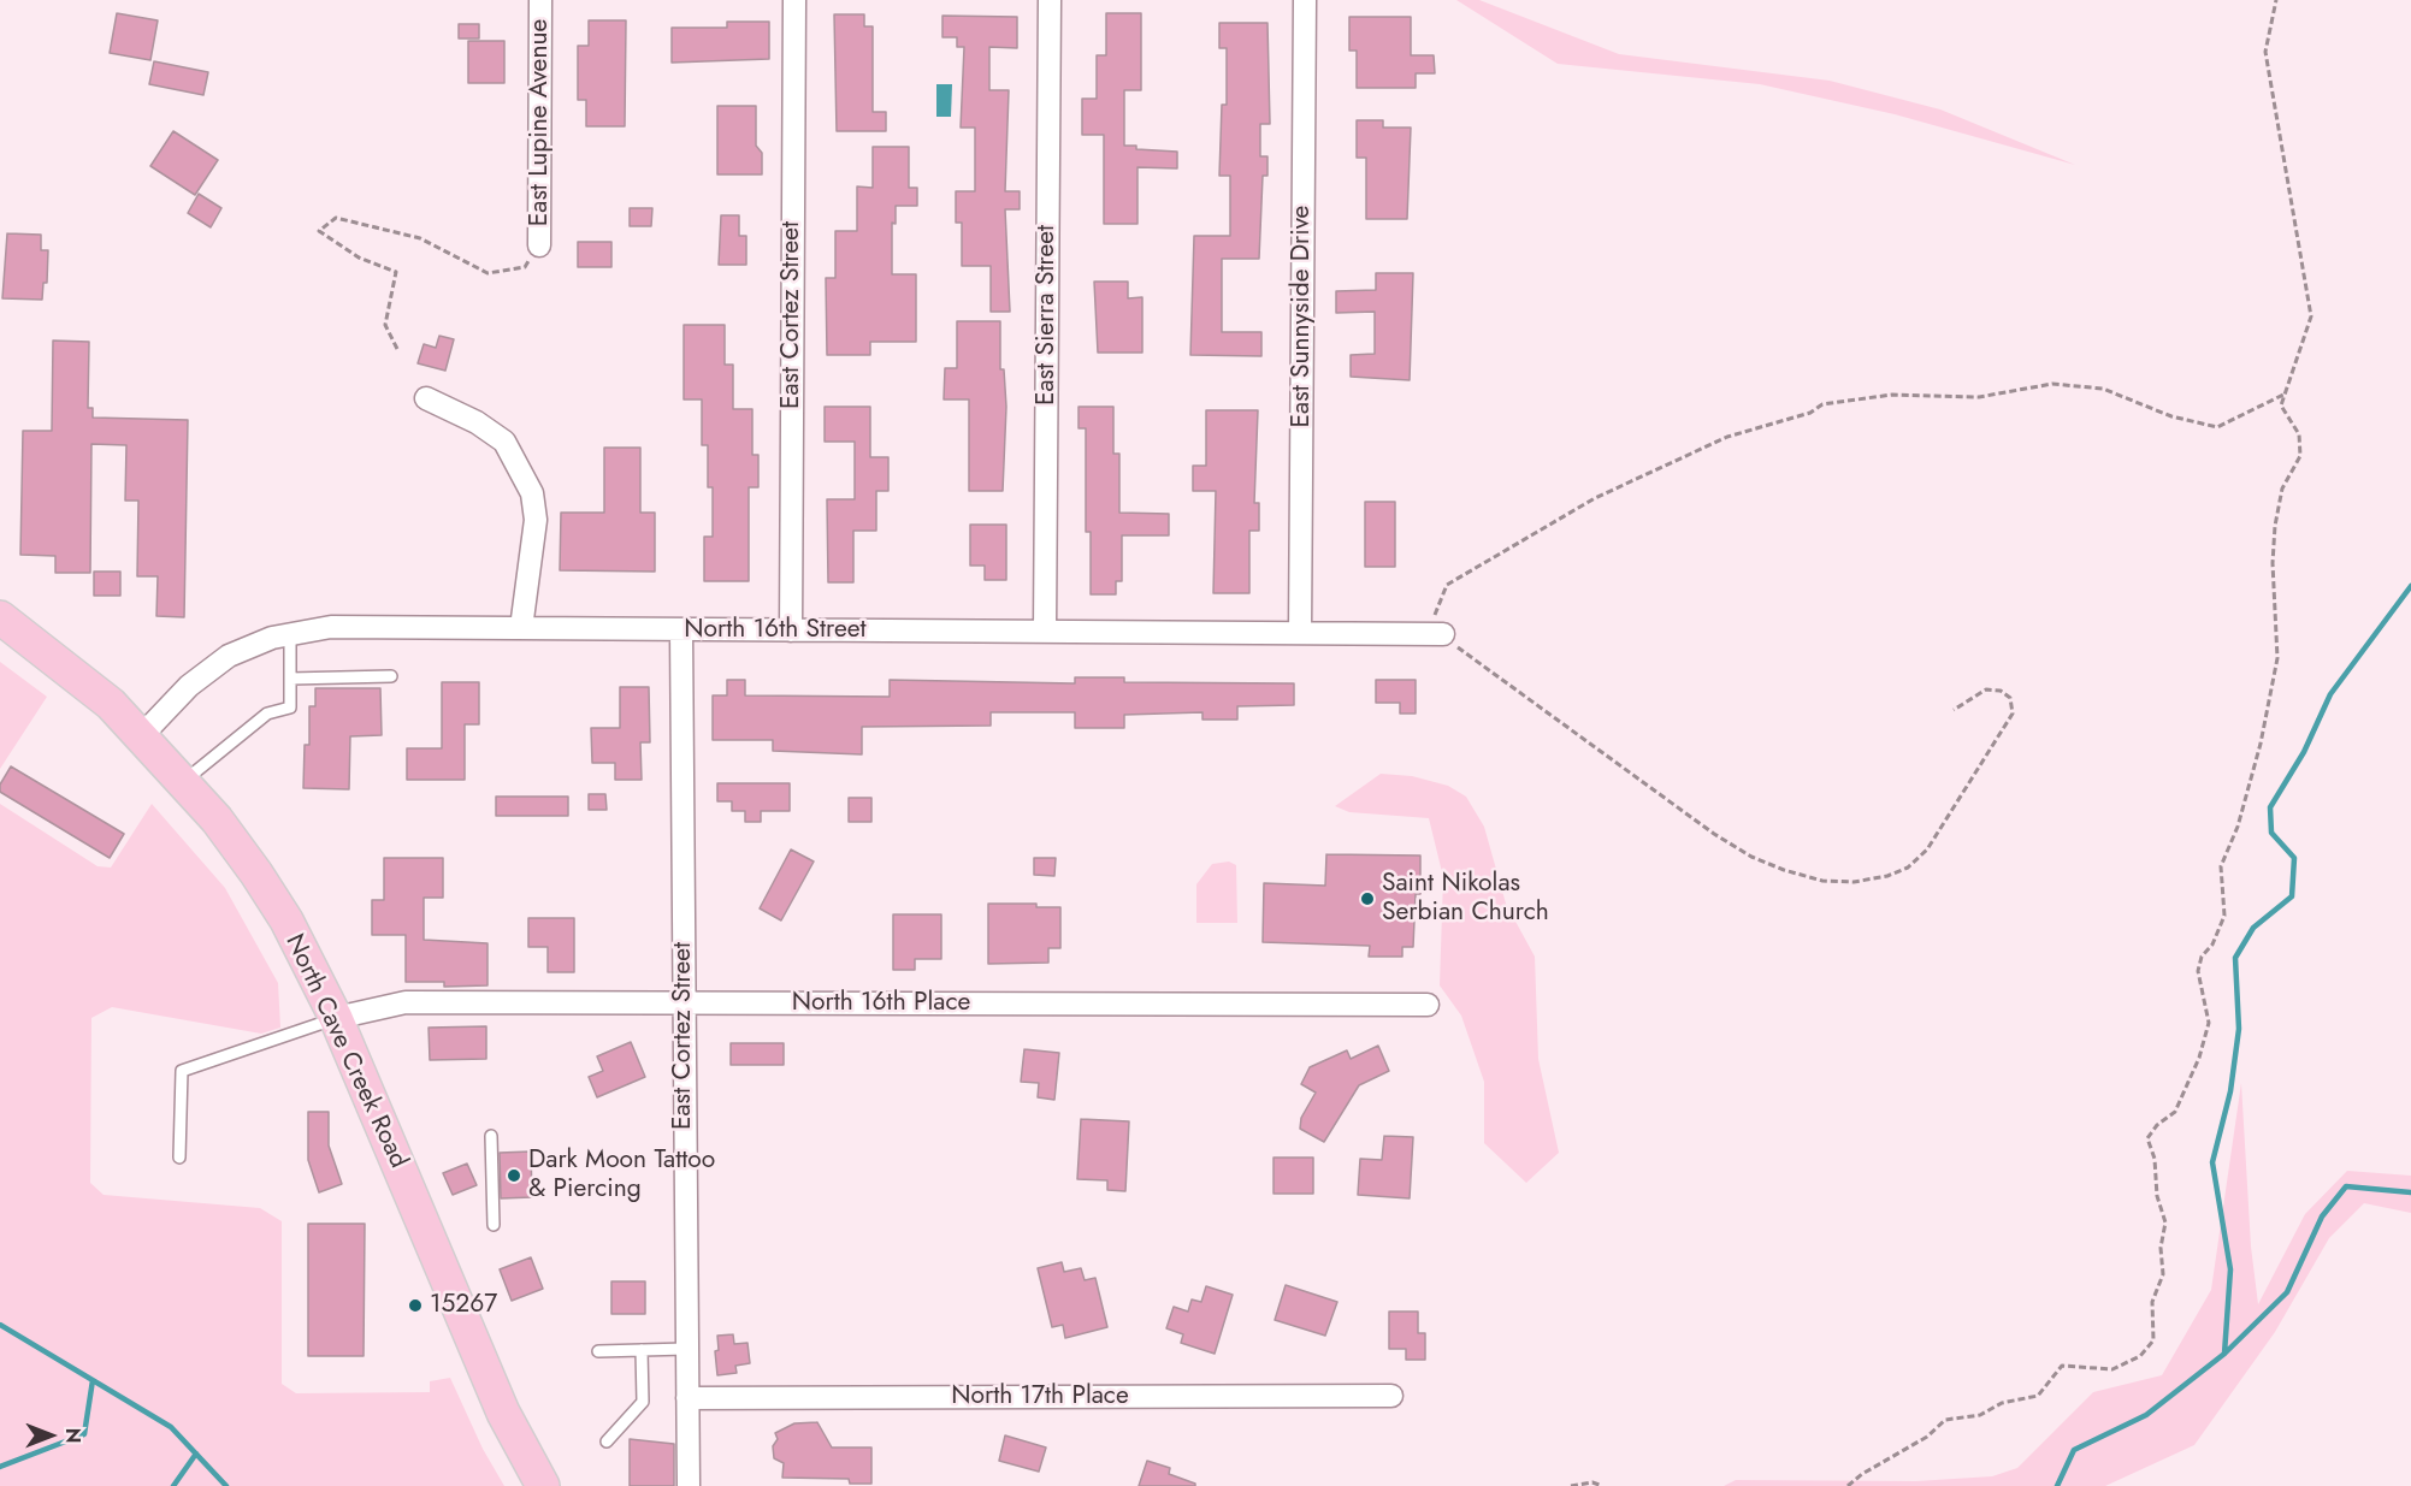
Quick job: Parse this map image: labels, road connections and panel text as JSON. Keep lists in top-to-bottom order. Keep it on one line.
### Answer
{"streets":{"main road":["North Cave Creek Road"],"street":["East Lupine Avenue","East Cortez Street","East Sierra Street","East Sunnyside Drive","North 16th Street","North 16th Place","North 17th Place"]},"crossings":[["East Cortez Street","North 16th Street"],["East Cortez Street","North 16th Place"],["East Cortez Street","North 17th Place"],["East Sierra Street","North 16th Street"],["East Sunnyside Drive","North 16th Street"],["North 16th Street","North Cave Creek Road"],["North 16th Place","North Cave Creek Road"]],"places":["Saint Nikolas Serbian Church","Dark Moon Tattoo & Piercing","15267"],"north":"right"}
